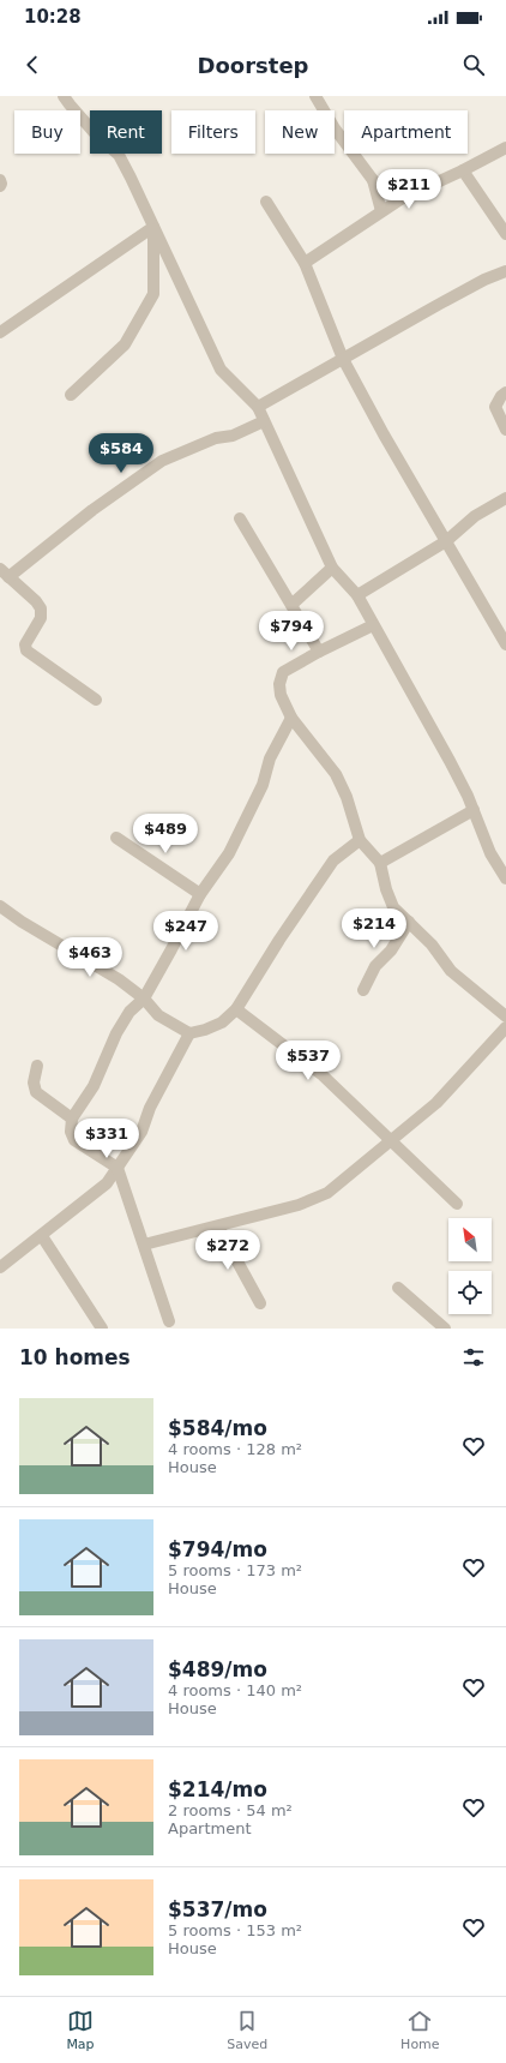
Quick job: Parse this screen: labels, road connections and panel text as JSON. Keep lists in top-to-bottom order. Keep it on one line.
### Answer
{"north":"top left","page":{"status":"10:28","header":"Doorstep","chip":["Buy","Rent","Filters","New","Apartment"],"price":["$211","$584","$794","$489","$214","$247","$463","$537","$331","$272"],"heading":"10 homes","list":[{"name":"$584/mo","note":"4 rooms · 128 m² · House"},{"name":"$794/mo","note":"5 rooms · 173 m² · House"},{"name":"$489/mo","note":"4 rooms · 140 m² · House"},{"name":"$214/mo","note":"2 rooms · 54 m² · Apartment"},{"name":"$537/mo","note":"5 rooms · 153 m² · House"}],"tabs":["Map","Saved","Home"]}}
